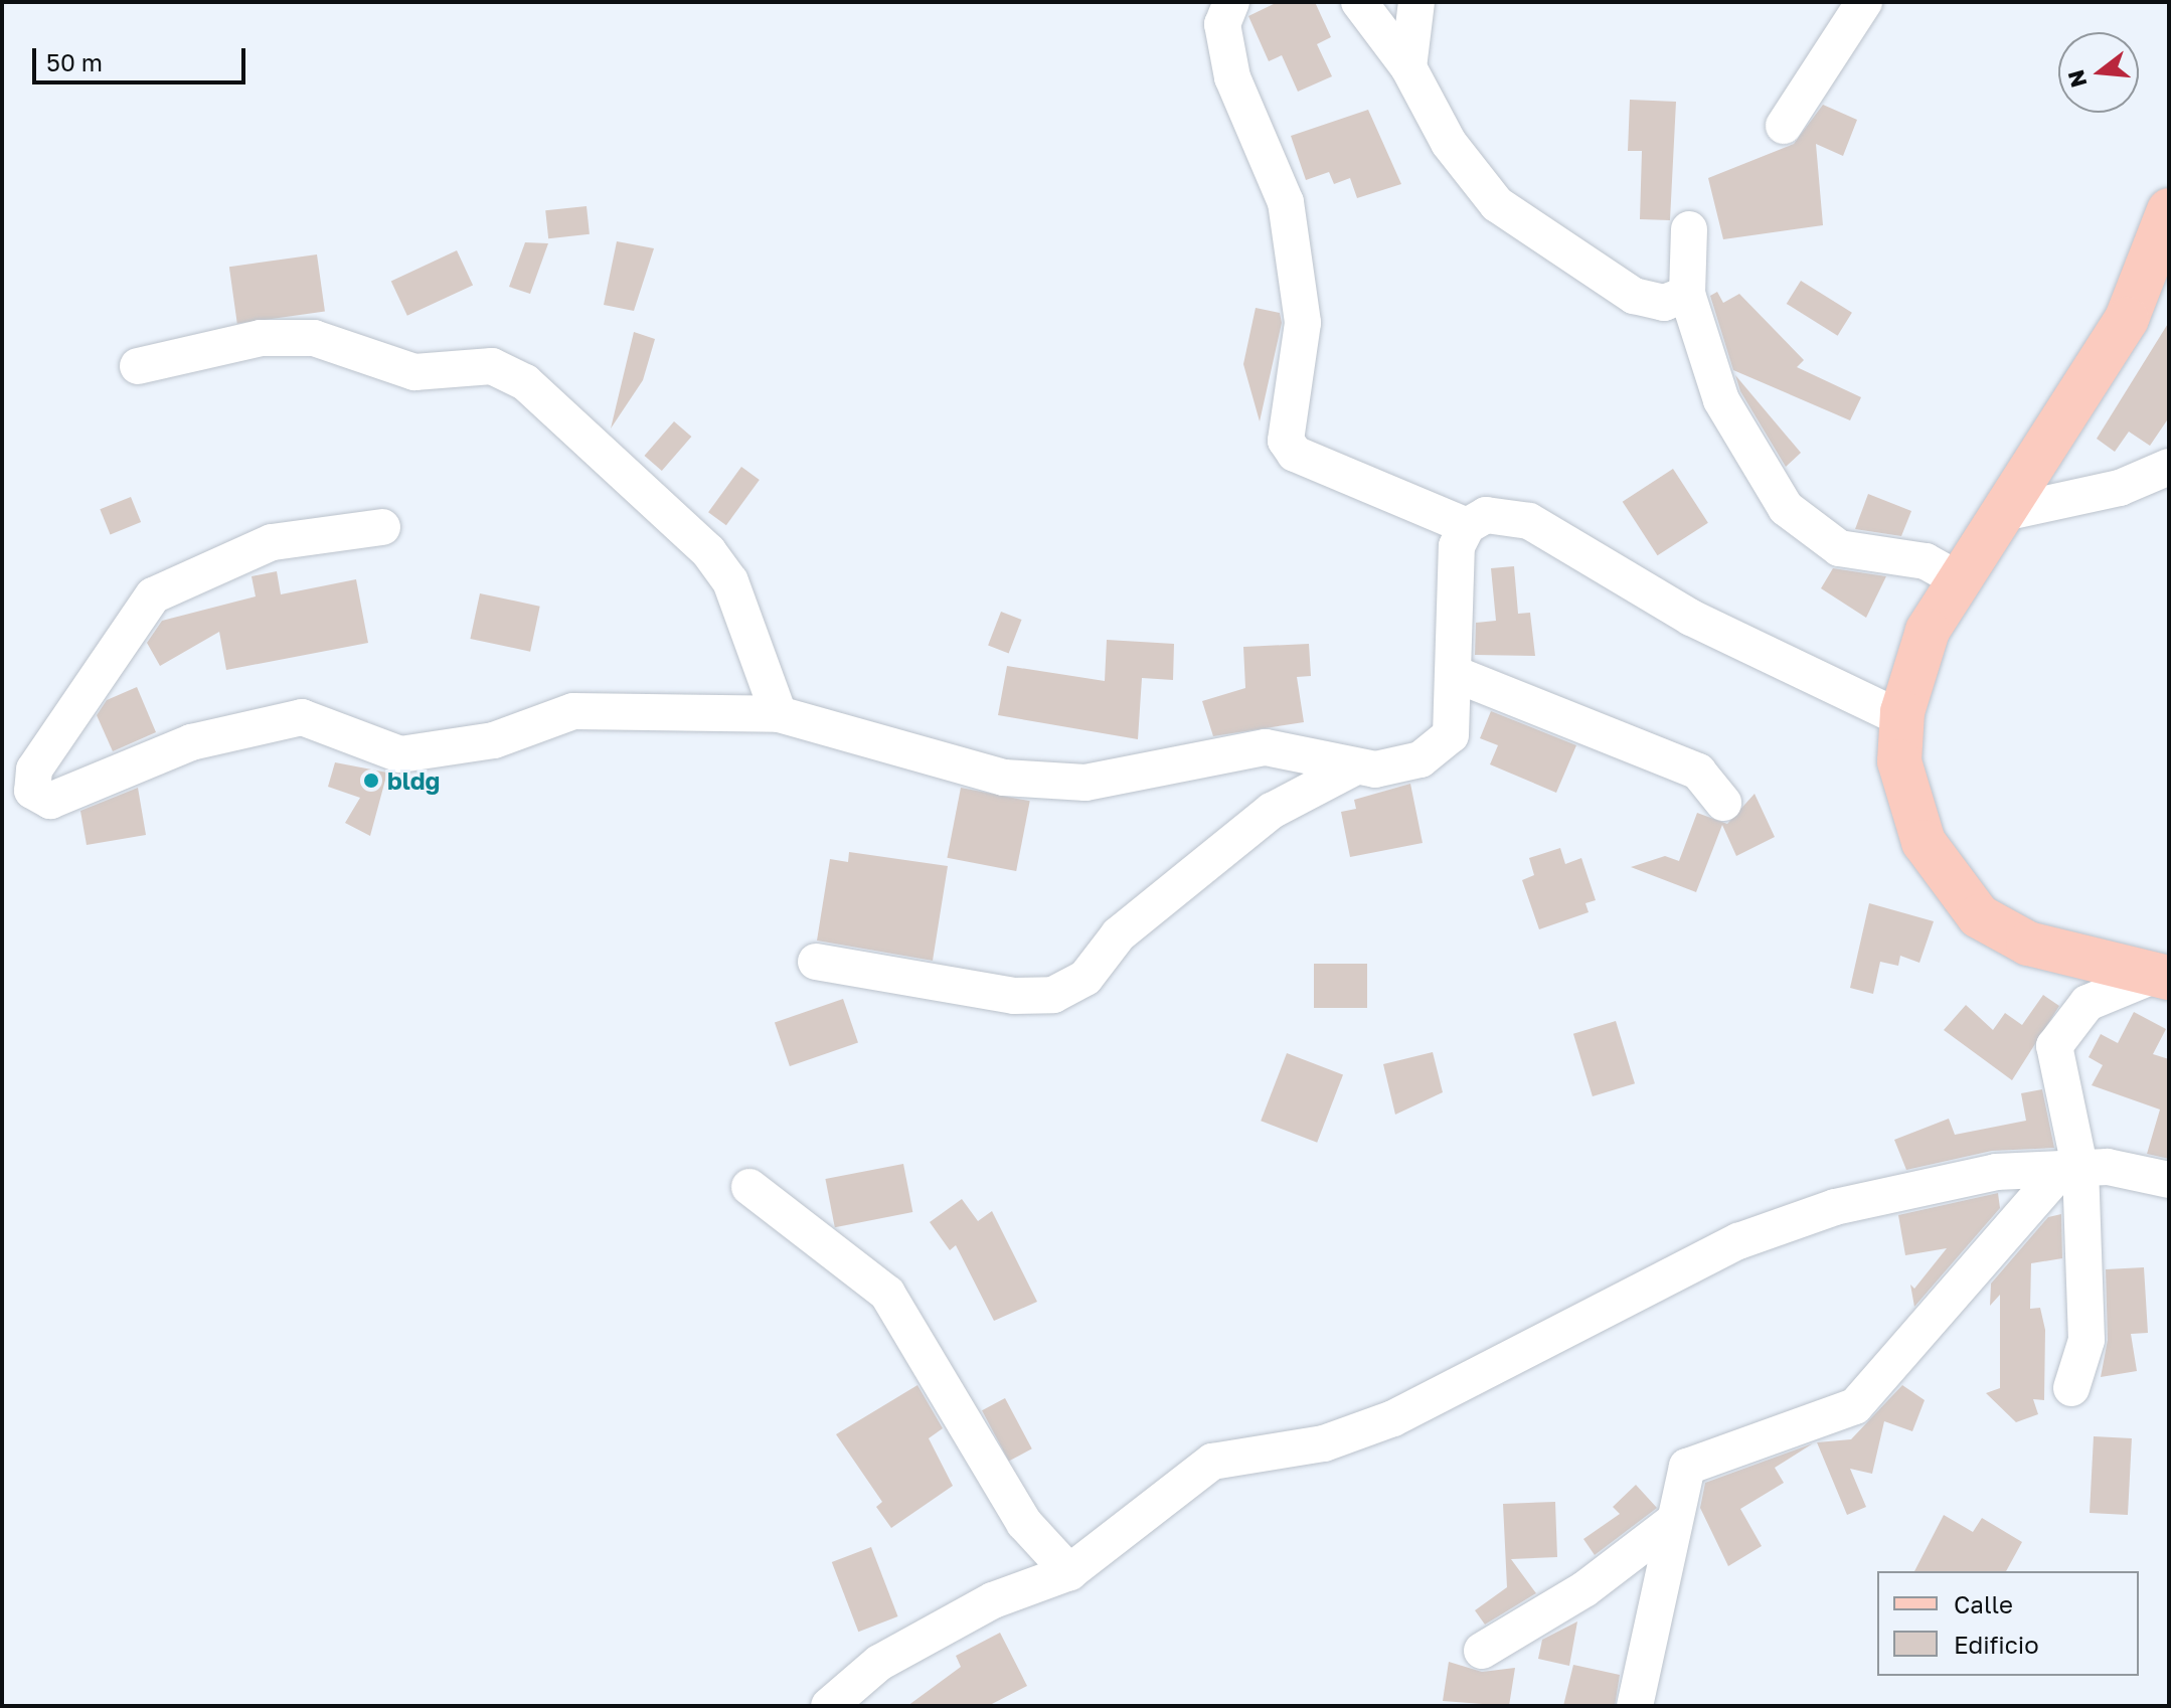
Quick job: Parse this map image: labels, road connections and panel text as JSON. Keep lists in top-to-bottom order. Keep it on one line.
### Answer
{"places":["bldg"],"legend":["Calle","Edificio"],"scale_bar":"50 m","north":"left"}
